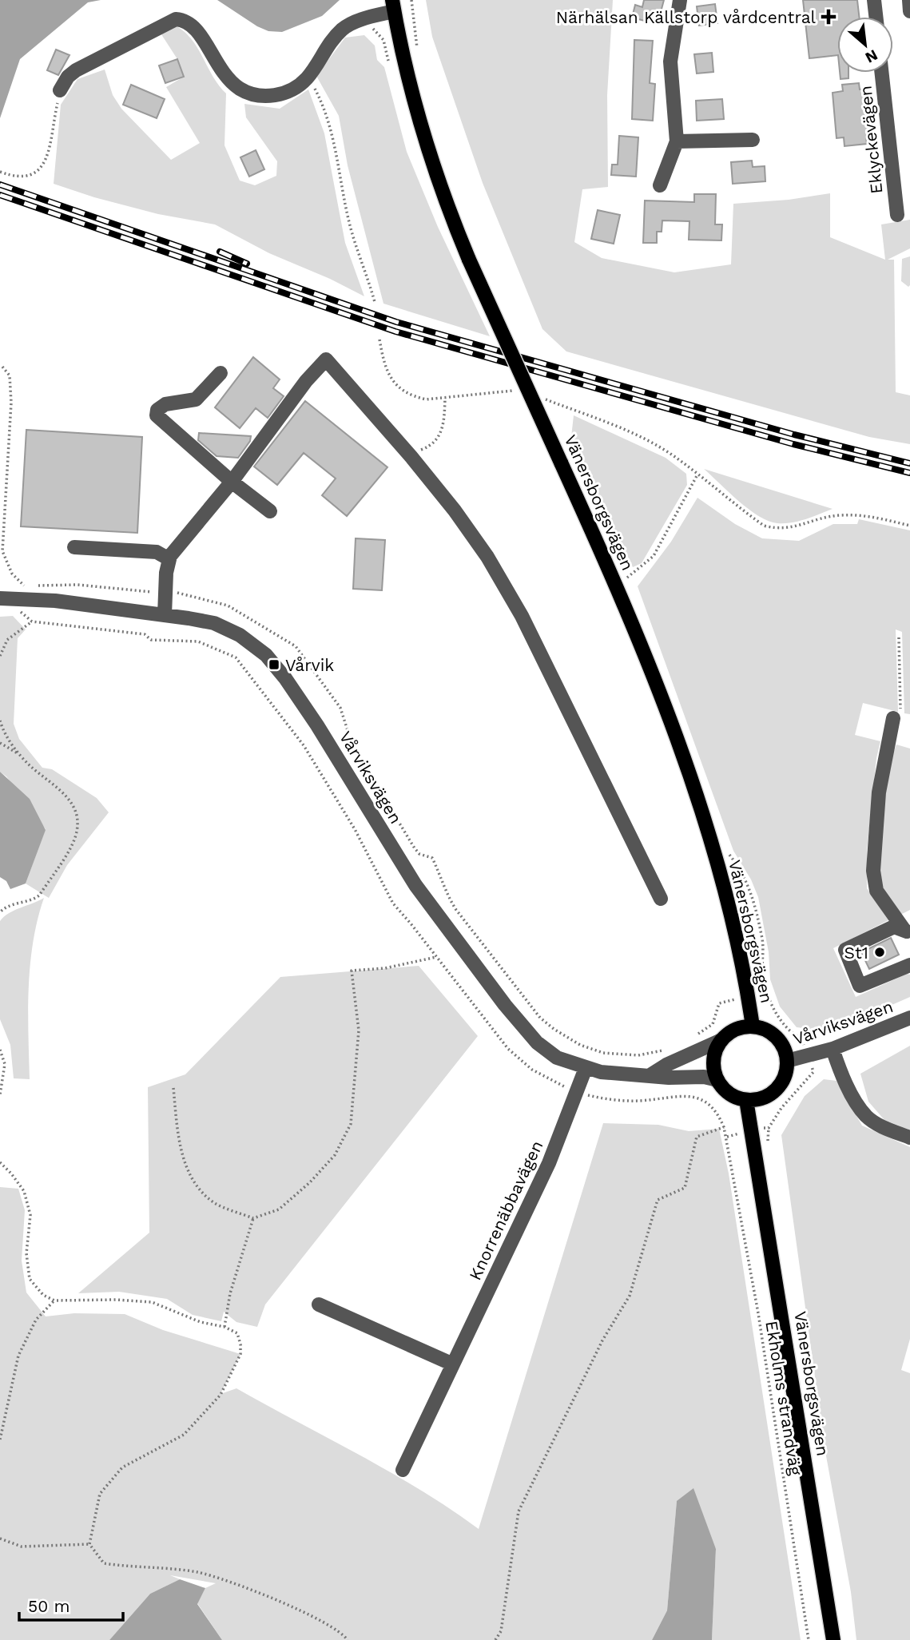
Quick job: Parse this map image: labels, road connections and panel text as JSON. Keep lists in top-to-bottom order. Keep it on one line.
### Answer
{"streets":{"main road":["Vänersborgsvägen"],"street":["Eklyckevägen","Vårviksvägen","Knorrenäbbavägen"],"path":["Ekholms strandväg"]},"crossings":[["Vänersborgsvägen","Vårviksvägen"],["Vårviksvägen","Knorrenäbbavägen"],["Knorrenäbbavägen","Ekholms strandväg"]],"places":{"health":["Närhälsan Källstorp vårdcentral"],"transit":["Vårvik"],"other":["St1"]},"scale_bar":"50 m","north":"bottom right"}
